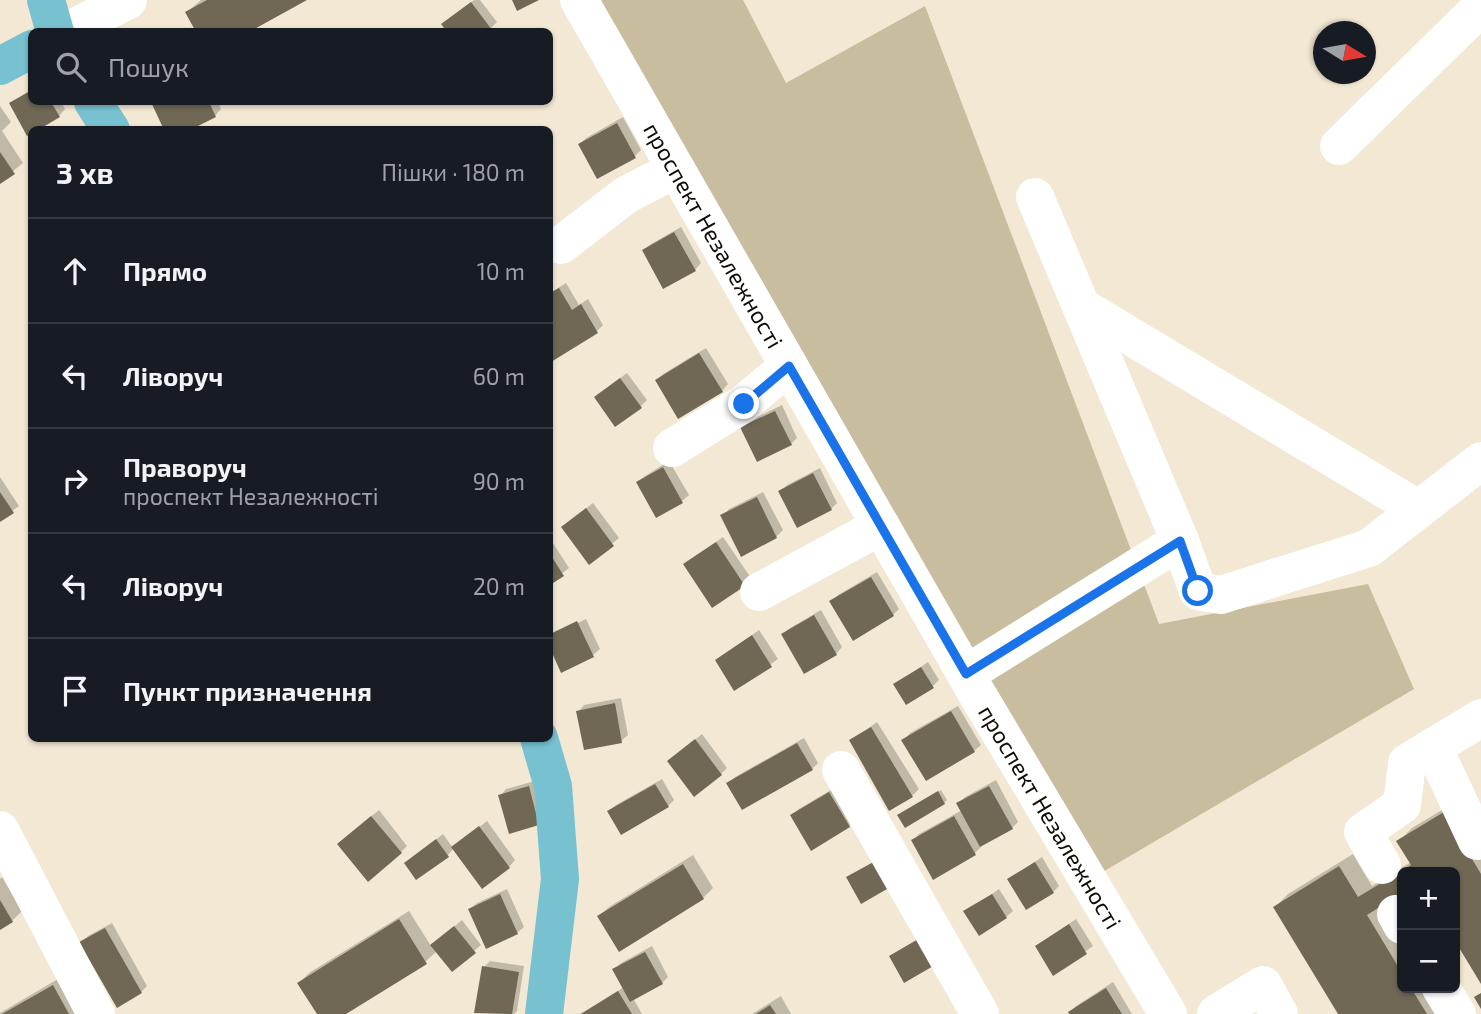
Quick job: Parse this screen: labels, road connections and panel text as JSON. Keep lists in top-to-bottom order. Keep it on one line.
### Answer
{"streets":{"street":["проспект Незалежності"]},"north":"right","page":{"search":"Пошук","heading":["3 хв","Пішки · 180 m"],"list":[["Прямо","10 m"],["Ліворуч","60 m"],["Праворуч","проспект Незалежності","90 m"],["Ліворуч","20 m"],"Пункт призначення"],"map_buttons":["+","−"]}}
